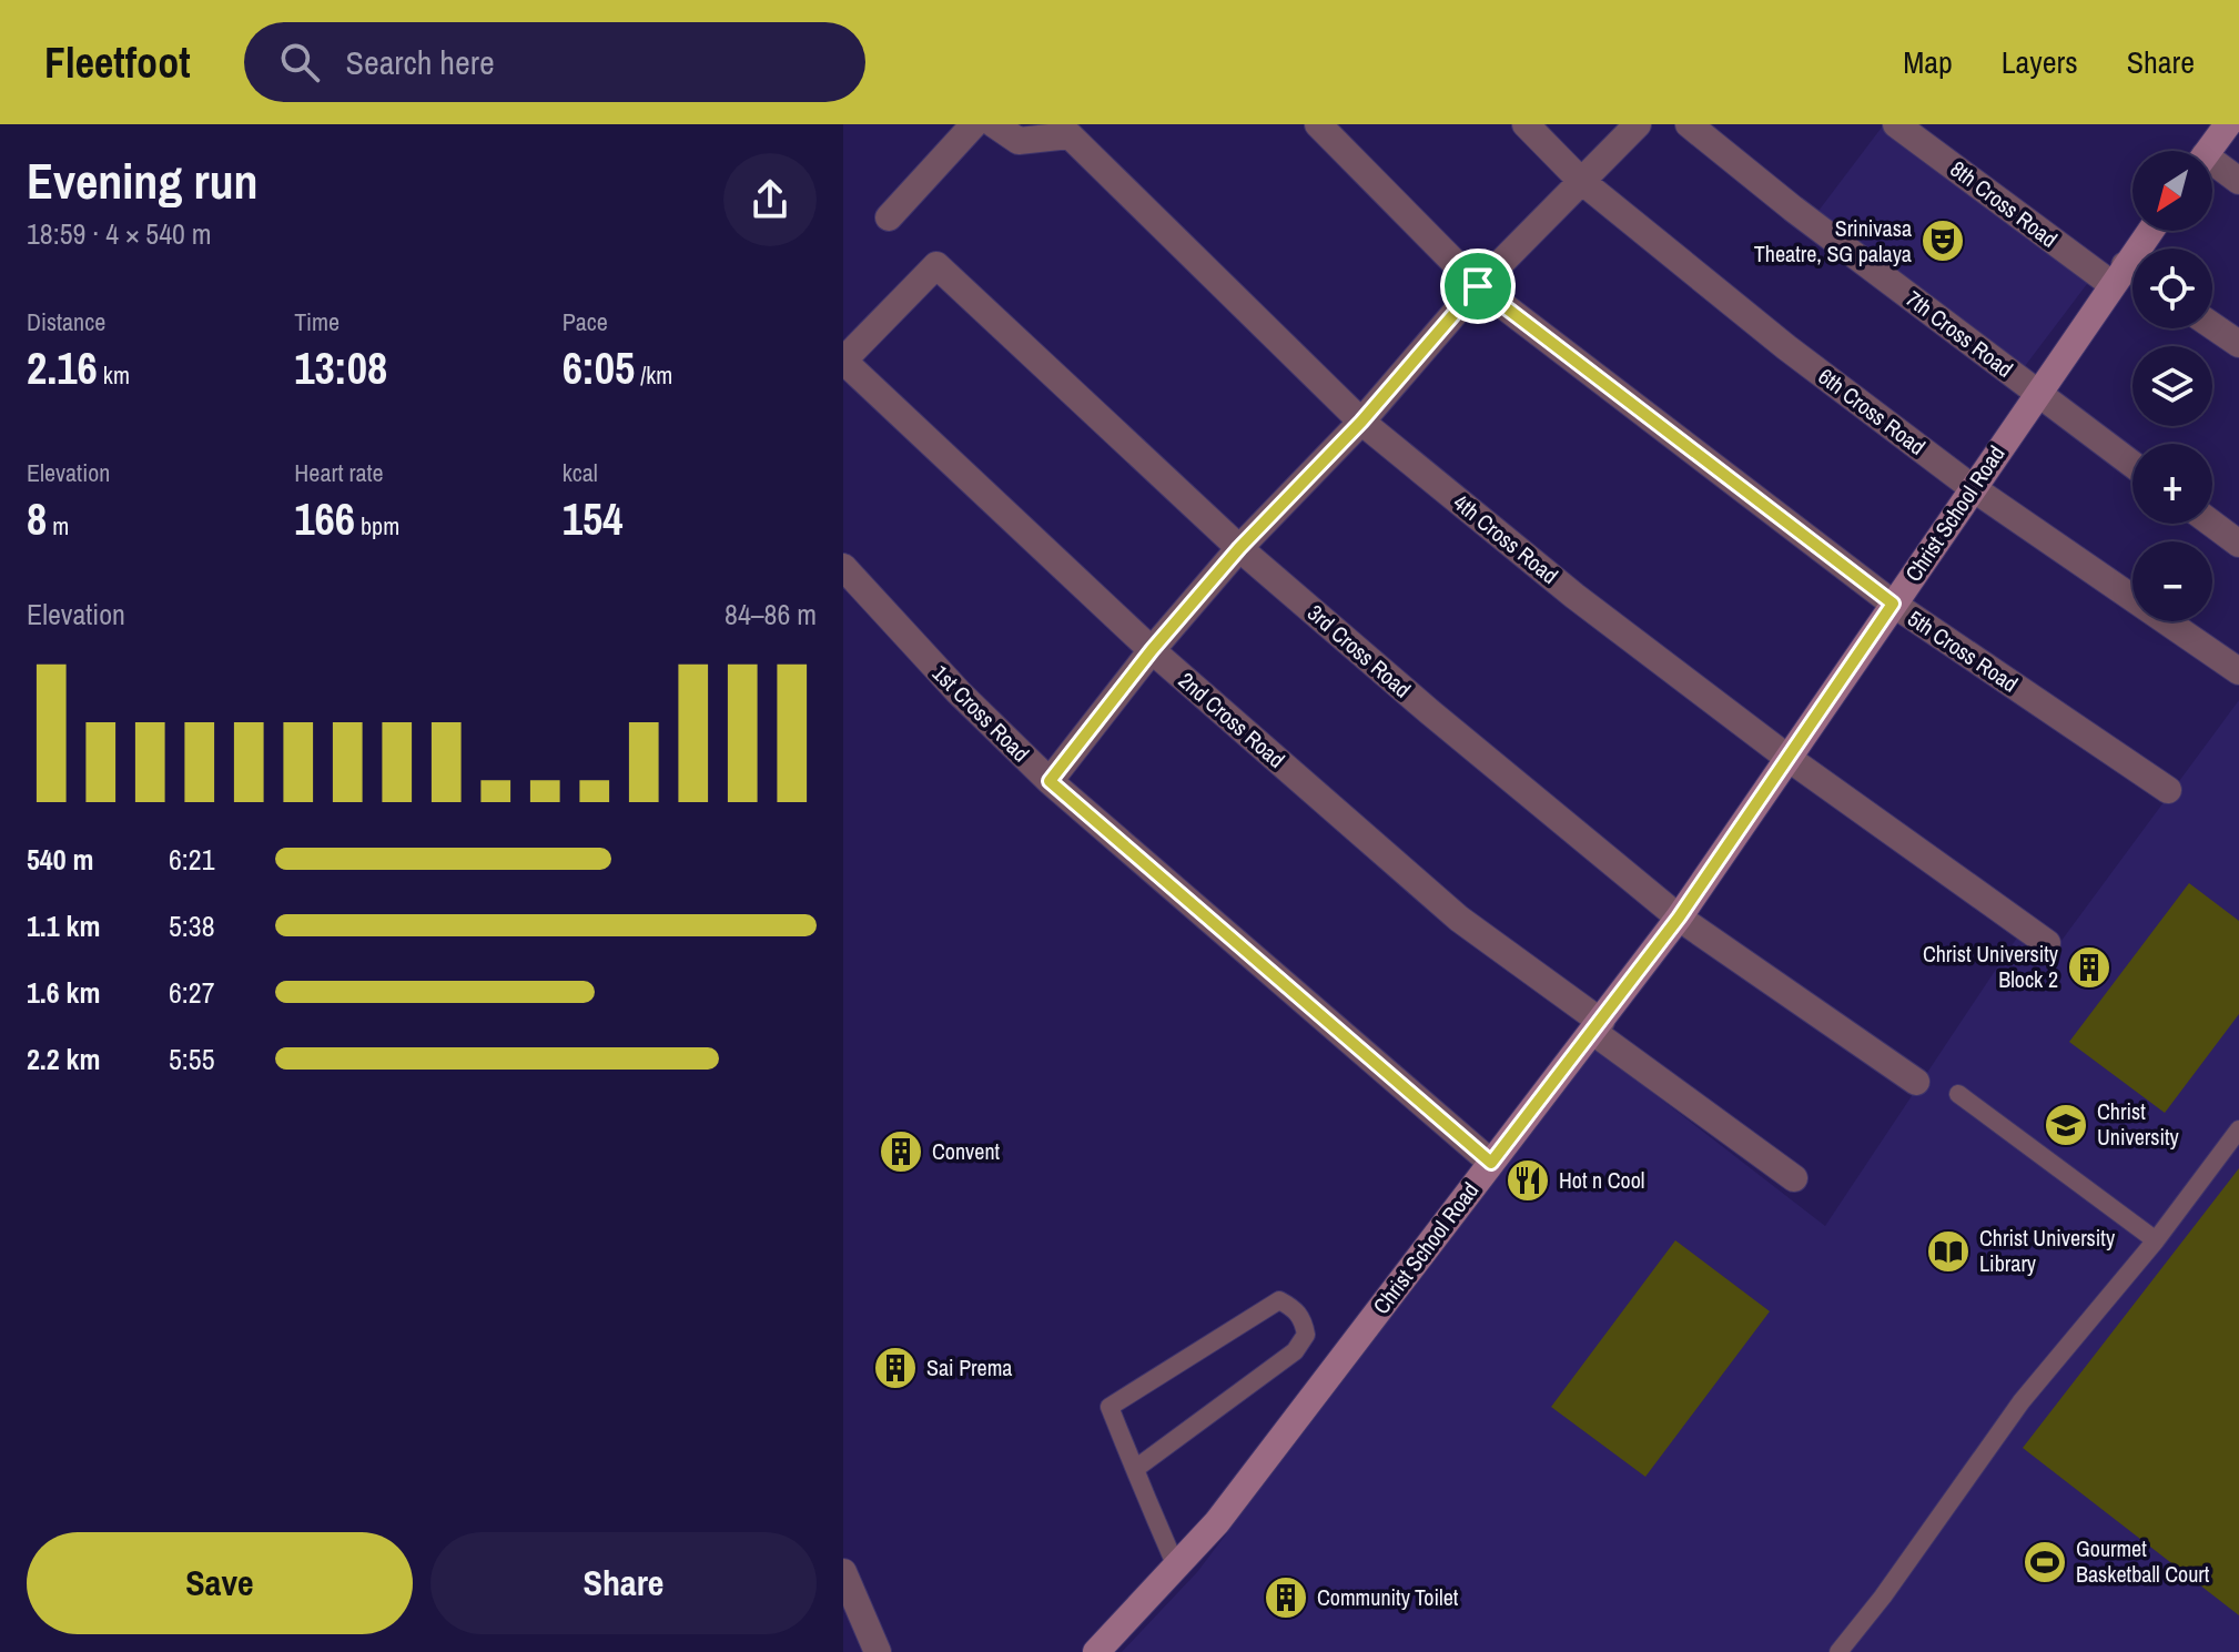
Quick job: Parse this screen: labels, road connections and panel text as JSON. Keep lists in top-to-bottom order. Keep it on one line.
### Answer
{"streets":{"street":["8th Cross Road","7th Cross Road","6th Cross Road","Christ School Road","4th Cross Road","3rd Cross Road","5th Cross Road","1st Cross Road","2nd Cross Road"]},"crossings":[["8th Cross Road","Christ School Road"],["7th Cross Road","Christ School Road"],["6th Cross Road","Christ School Road"],["Christ School Road","4th Cross Road"],["Christ School Road","3rd Cross Road"],["Christ School Road","5th Cross Road"],["Christ School Road","1st Cross Road"],["Christ School Road","2nd Cross Road"],["3rd Cross Road","2nd Cross Road"]],"places":{"theatre":["Srinivasa Theatre, SG palaya"],"building":["Christ University Block 2","Convent","Sai Prema","Community Toilet"],"school or university":["Christ University"],"restaurant":["Hot n Cool"],"library":["Christ University Library"],"sports":["Gourmet Basketball Court"]},"north":"bottom left","page":{"header":"Fleetfoot","search":"Search here","nav":["Map","Layers","Share"],"heading":["Evening run","18:59 · 4 × 540 m"],"map_buttons":["+","−"],"stats":[["Distance","2.16 km"],["Time","13:08"],["Pace","6:05 /km"],["Elevation","8 m"],["Heart rate","166 bpm"],["kcal","154"]],"chart":["Elevation","84–86 m"],"list":[{"name":"540 m","note":"6:21"},{"name":"1.1 km","note":"5:38"},{"name":"1.6 km","note":"6:27"},{"name":"2.2 km","note":"5:55"}],"buttons":["Save","Share"]}}
